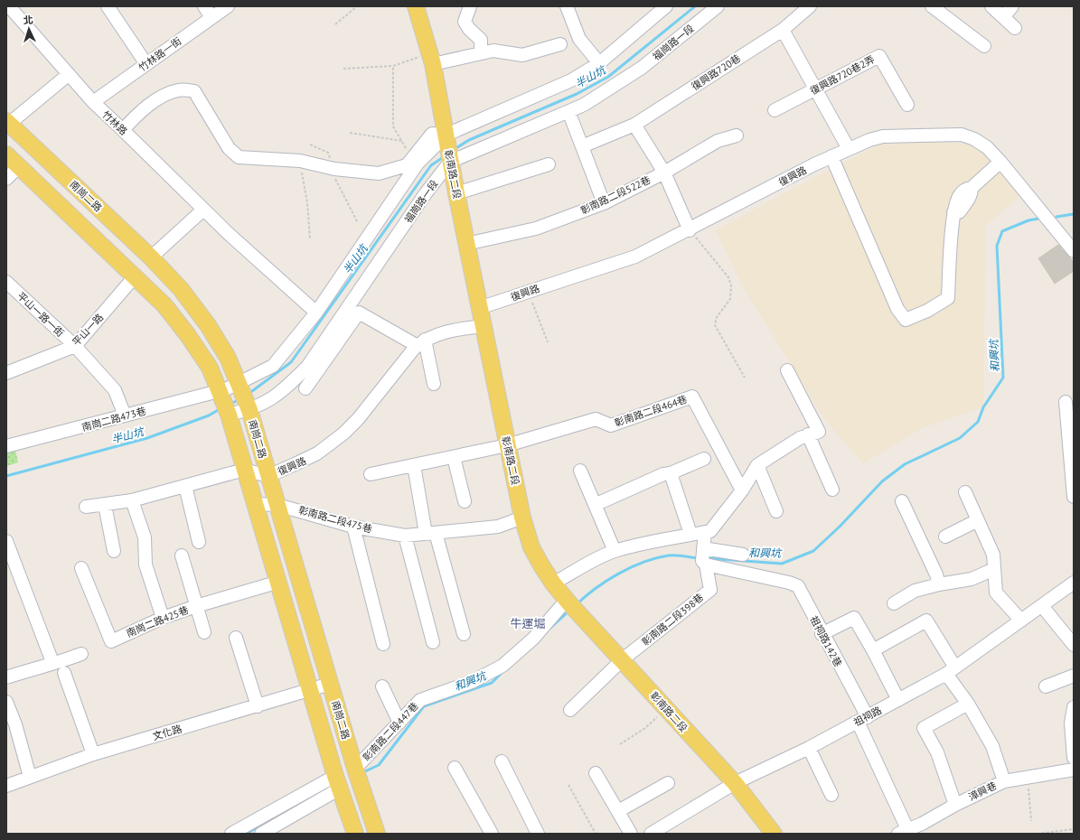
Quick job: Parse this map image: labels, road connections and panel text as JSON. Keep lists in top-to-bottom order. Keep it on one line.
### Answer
{"streets":{"main road":["彰南路二段","南崗二路"],"street":["福崗路一段","竹林路一街","復興路720巷","復興路720巷2弄","竹林路","復興路","彰南路二段522巷","平山一路一街","平山一路","彰南路二段464巷","南崗二路473巷","彰南路二段475巷","彰南路二段398巷","南崗二路425巷","祖祠路142巷","祖祠路","彰南路二段447巷","文化路","漳興巷"]},"crossings":[["福崗路一段","竹林路"],["福崗路一段","彰南路二段"],["福崗路一段","南崗二路"],["福崗路一段","南崗二路473巷"],["竹林路一街","竹林路"],["彰南路二段","復興路"],["彰南路二段","彰南路二段522巷"],["彰南路二段","彰南路二段464巷"],["彰南路二段","彰南路二段475巷"],["彰南路二段","彰南路二段398巷"],["彰南路二段","祖祠路"],["彰南路二段","彰南路二段447巷"],["復興路","南崗二路"],["南崗二路","平山一路"],["南崗二路","南崗二路473巷"],["南崗二路","彰南路二段475巷"],["南崗二路","南崗二路425巷"],["南崗二路","彰南路二段447巷"],["南崗二路","文化路"],["平山一路一街","平山一路"],["平山一路一街","南崗二路473巷"],["彰南路二段398巷","祖祠路142巷"],["祖祠路142巷","祖祠路"],["祖祠路142巷","漳興巷"]],"districts":["牛運堀"],"water":["半山坑","和興坑"],"north":"top"}
